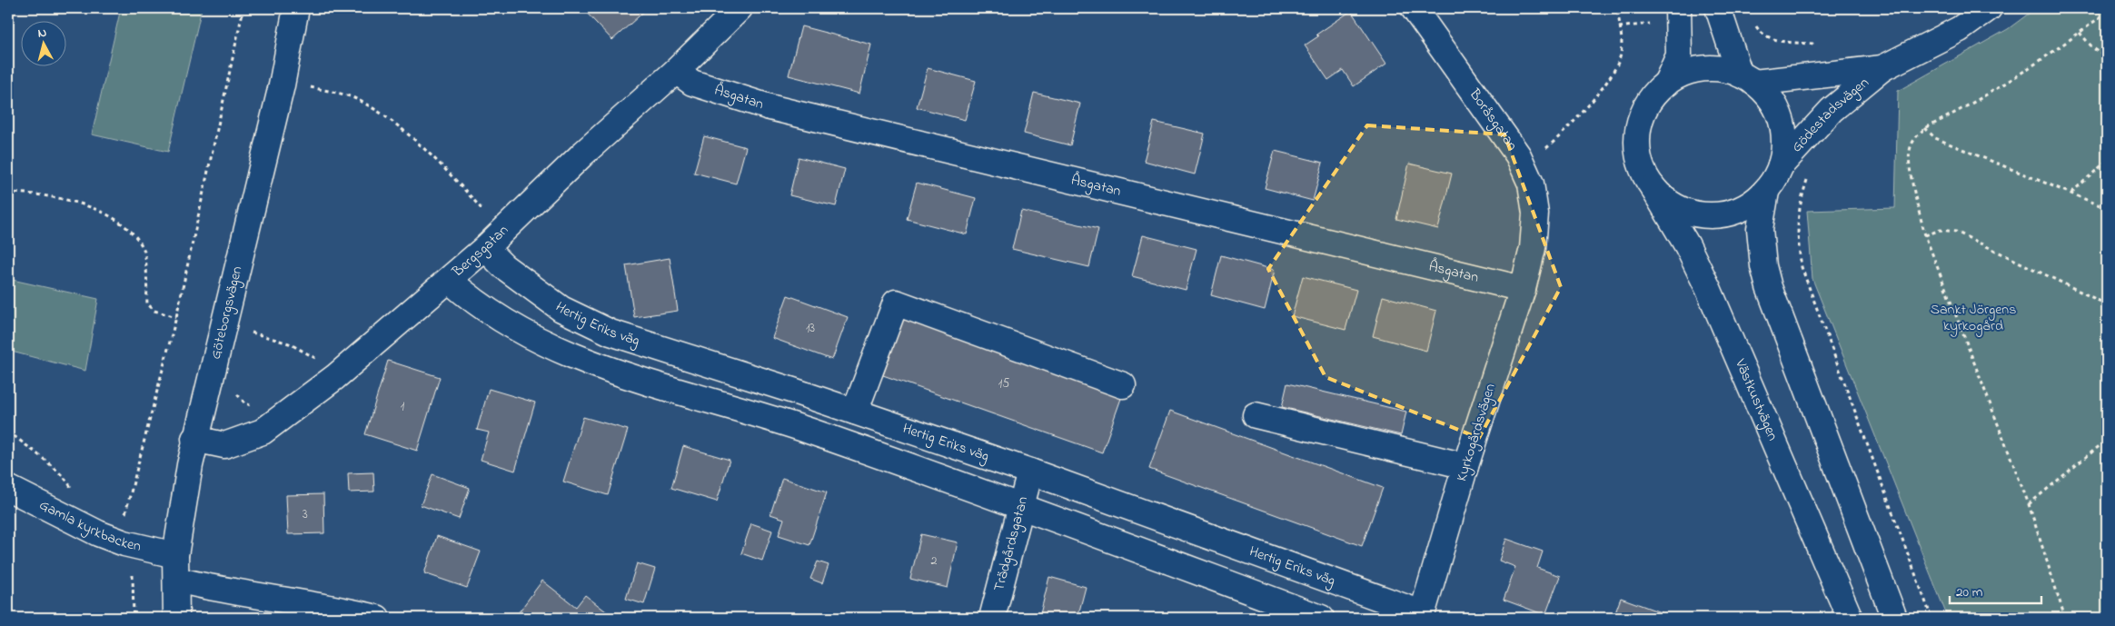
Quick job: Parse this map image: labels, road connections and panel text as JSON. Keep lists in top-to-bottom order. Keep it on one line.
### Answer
{"streets":{"street":["Åsgatan","Gödestadsvägen","Boråsgatan","Bergsgatan","Göteborgsvägen","Hertig Eriks väg","Västkustvägen","Kyrkogårdsvägen","Gamla kyrkbacken","Trädgårdsgatan"]},"crossings":[["Åsgatan","Bergsgatan"],["Åsgatan","Kyrkogårdsvägen"],["Gödestadsvägen","Västkustvägen"],["Boråsgatan","Kyrkogårdsvägen"],["Bergsgatan","Göteborgsvägen"],["Bergsgatan","Hertig Eriks väg"],["Göteborgsvägen","Gamla kyrkbacken"],["Hertig Eriks väg","Kyrkogårdsvägen"],["Hertig Eriks väg","Trädgårdsgatan"]],"parks":["Sankt Jörgens kyrkogård"],"house_numbers":["13","15","1","3","2"],"scale_bar":"20 m","north":"top"}
